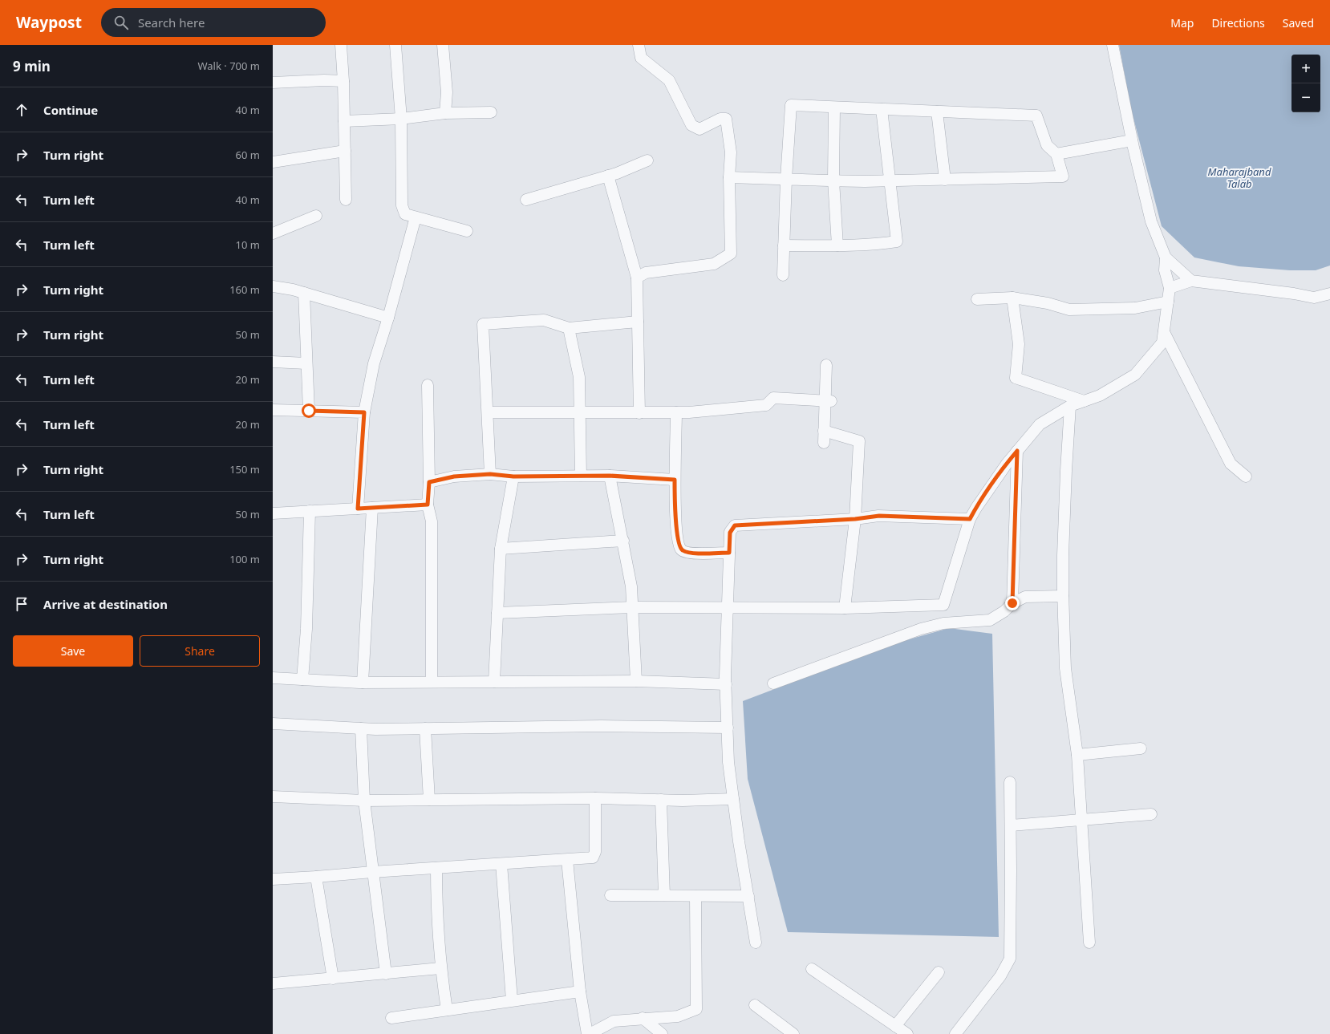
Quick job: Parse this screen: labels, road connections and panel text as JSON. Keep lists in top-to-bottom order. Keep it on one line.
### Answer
{"water":["Maharajband Talab"],"page":{"header":"Waypost","search":"Search here","nav":["Map","Directions","Saved"],"heading":["9 min","Walk · 700 m"],"map_buttons":["+","−"],"list":[["Continue","40 m"],["Turn right","60 m"],["Turn left","40 m"],["Turn left","10 m"],["Turn right","160 m"],["Turn right","50 m"],["Turn left","20 m"],["Turn left","20 m"],["Turn right","150 m"],["Turn left","50 m"],["Turn right","100 m"],"Arrive at destination"],"buttons":["Save","Share"]}}
